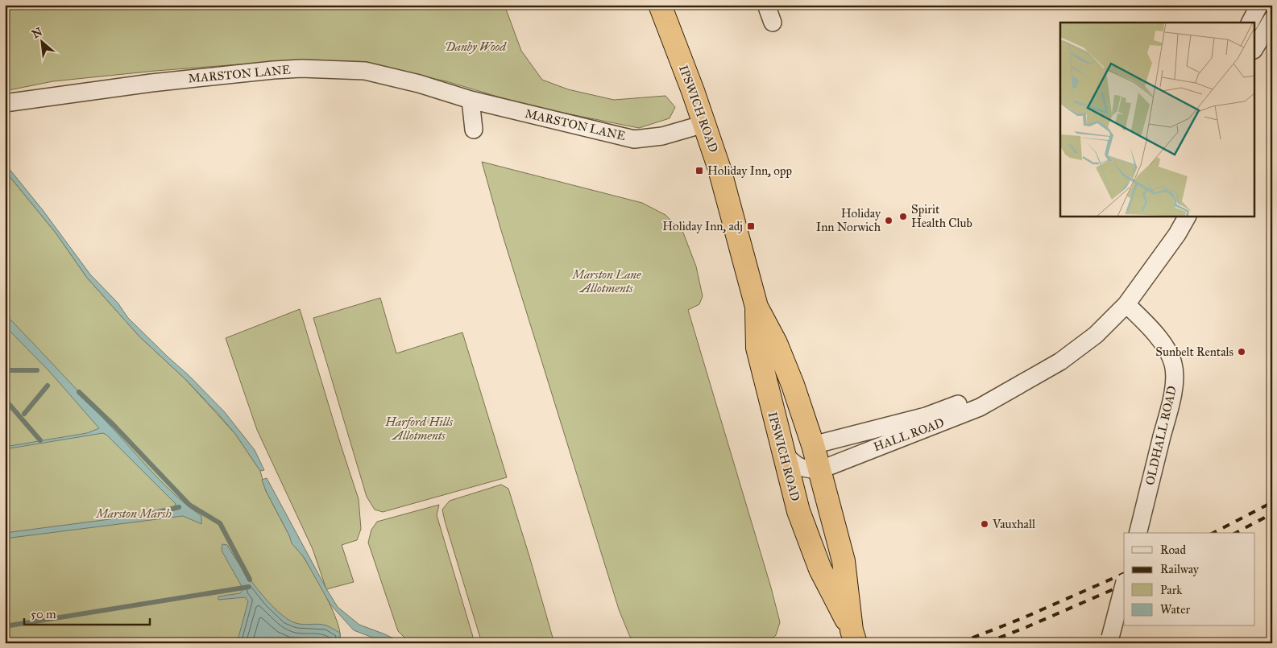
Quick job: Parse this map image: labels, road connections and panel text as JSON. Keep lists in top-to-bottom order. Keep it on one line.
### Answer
{"streets":{"highway":["IPSWICH ROAD"],"street":["MARSTON LANE","HALL ROAD","OLDHALL ROAD"]},"crossings":[["MARSTON LANE","IPSWICH ROAD"],["IPSWICH ROAD","HALL ROAD"],["HALL ROAD","OLDHALL ROAD"]],"parks":["Danby Wood","Marston Lane Allotments","Harford Hills Allotments","Marston Marsh"],"places":{"transit":["Holiday Inn, opp","Holiday Inn, adj"],"other":["Spirit Health Club","Holiday Inn Norwich","Sunbelt Rentals","Vauxhall"]},"legend":["Road","Railway","Park","Water"],"scale_bar":"50 m","north":"top left"}
